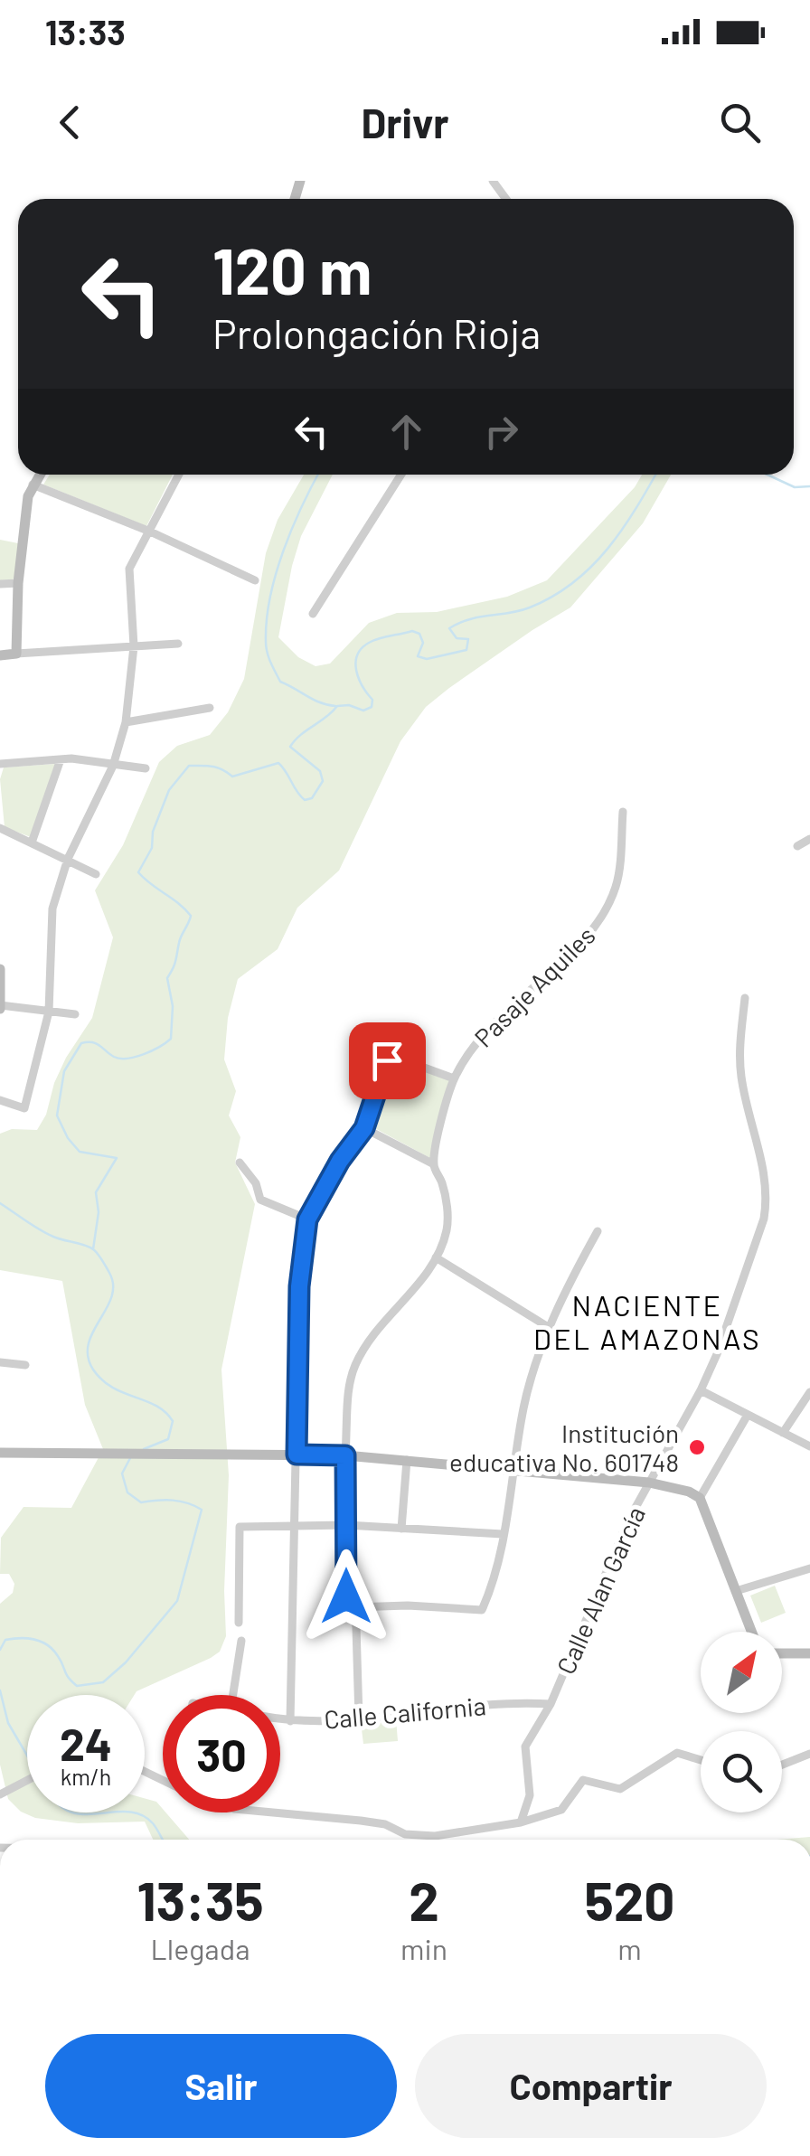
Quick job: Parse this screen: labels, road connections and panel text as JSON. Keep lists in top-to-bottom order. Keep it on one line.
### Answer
{"streets":{"street":["Pasaje Aquiles","Calle Alan García","Calle California"]},"crossings":[["Pasaje Aquiles","Calle California"],["Calle Alan García","Calle California"]],"districts":["NACIENTE DEL AMAZONAS"],"places":["Institución educativa No. 601748"],"north":"top right","page":{"status":"13:33","header":"Drivr","turn":["120 m","Prolongación Rioja"],"speed":"24 km/h","limit":"30","eta":["13:35","Llegada","2","min","520","m"],"buttons":["Salir","Compartir"]}}
